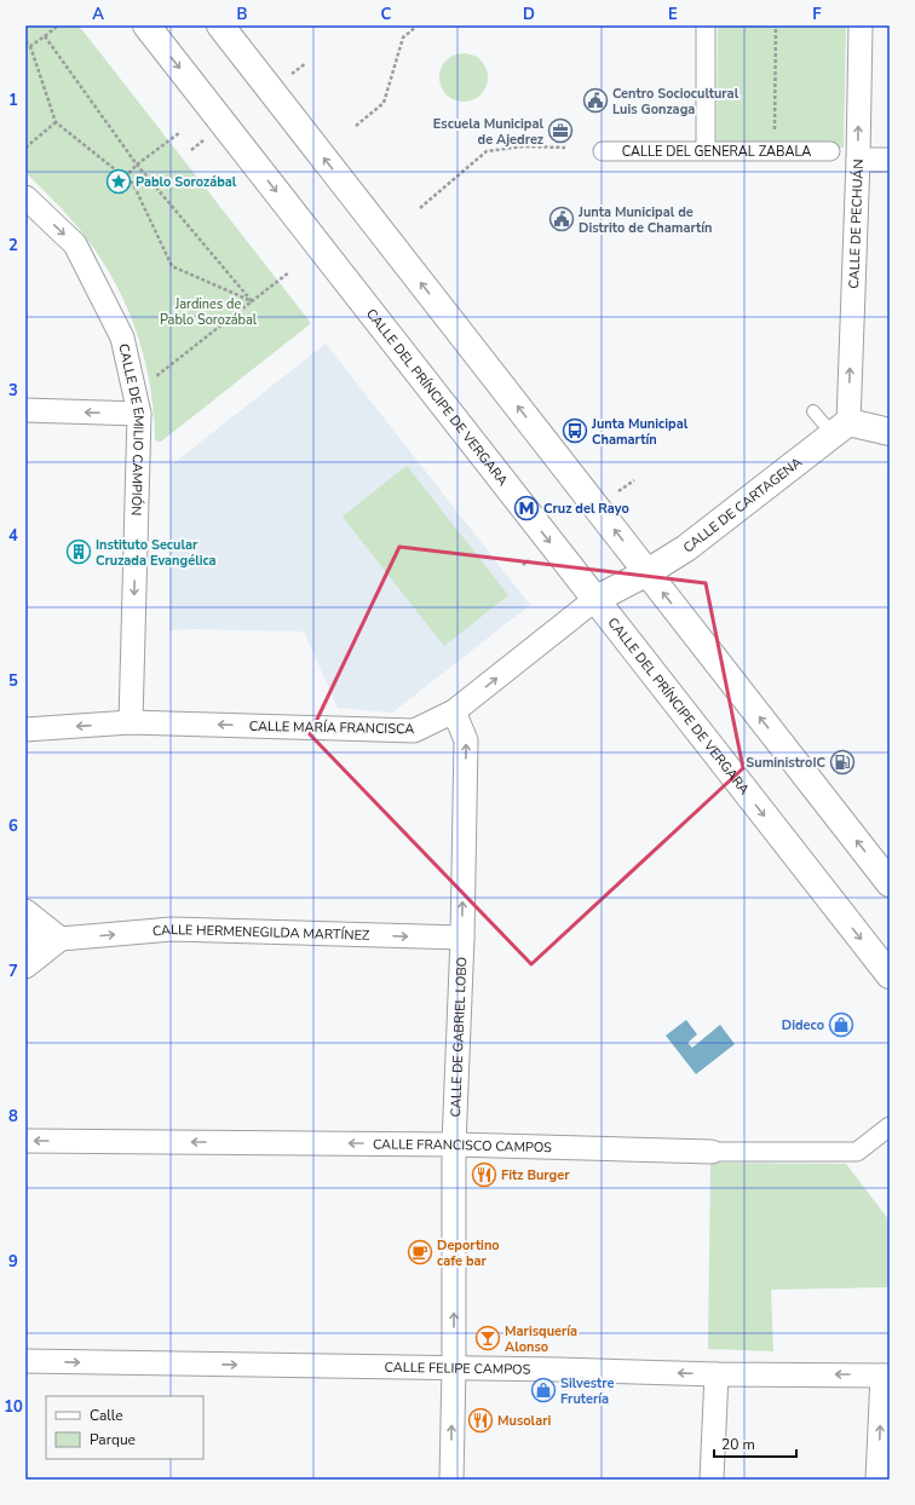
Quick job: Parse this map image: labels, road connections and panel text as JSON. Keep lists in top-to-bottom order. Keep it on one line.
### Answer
{"streets":{"main road":["CALLE DEL PRÍNCIPE DE VERGARA","CALLE DE CARTAGENA"],"street":["CALLE DEL GENERAL ZABALA","CALLE DE PECHUÁN","CALLE DE EMILIO CAMPIÓN","CALLE MARÍA FRANCISCA","CALLE HERMENEGILDA MARTÍNEZ","CALLE DE GABRIEL LOBO","CALLE FRANCISCO CAMPOS","CALLE FELIPE CAMPOS"]},"crossings":[["CALLE DE PECHUÁN","CALLE DE CARTAGENA"],["CALLE DEL PRÍNCIPE DE VERGARA","CALLE DE CARTAGENA"],["CALLE DEL PRÍNCIPE DE VERGARA","CALLE MARÍA FRANCISCA"],["CALLE DE EMILIO CAMPIÓN","CALLE MARÍA FRANCISCA"],["CALLE DE CARTAGENA","CALLE MARÍA FRANCISCA"],["CALLE MARÍA FRANCISCA","CALLE DE GABRIEL LOBO"],["CALLE HERMENEGILDA MARTÍNEZ","CALLE DE GABRIEL LOBO"],["CALLE DE GABRIEL LOBO","CALLE FRANCISCO CAMPOS"],["CALLE DE GABRIEL LOBO","CALLE FELIPE CAMPOS"]],"one_way":["CALLE DE EMILIO CAMPIÓN","CALLE HERMENEGILDA MARTÍNEZ","CALLE DE GABRIEL LOBO","CALLE FRANCISCO CAMPOS"],"parks":["Jardines de Pablo Sorozábal"],"places":{"public building":["Centro Sociocultural Luis Gonzaga","Junta Municipal de Distrito de Chamartín"],"office":["Escuela Municipal de Ajedrez"],"place":["Pablo Sorozábal"],"bus stop":["Junta Municipal Chamartín"],"metro station":["Cruz del Rayo"],"building":["Instituto Secular Cruzada Evangélica"],"fuel station":["SuministroIC"],"shop":["Dideco","Silvestre Frutería"],"restaurant":["Fitz Burger","Musolari"],"cafe":["Deportino cafe bar"],"bar":["Marisquería Alonso"]},"legend":["Calle","Parque"],"scale_bar":"20 m","grid":{"columns":["A","B","C","D","E","F"],"rows":["1","2","3","4","5","6","7","8","9","10"]}}
